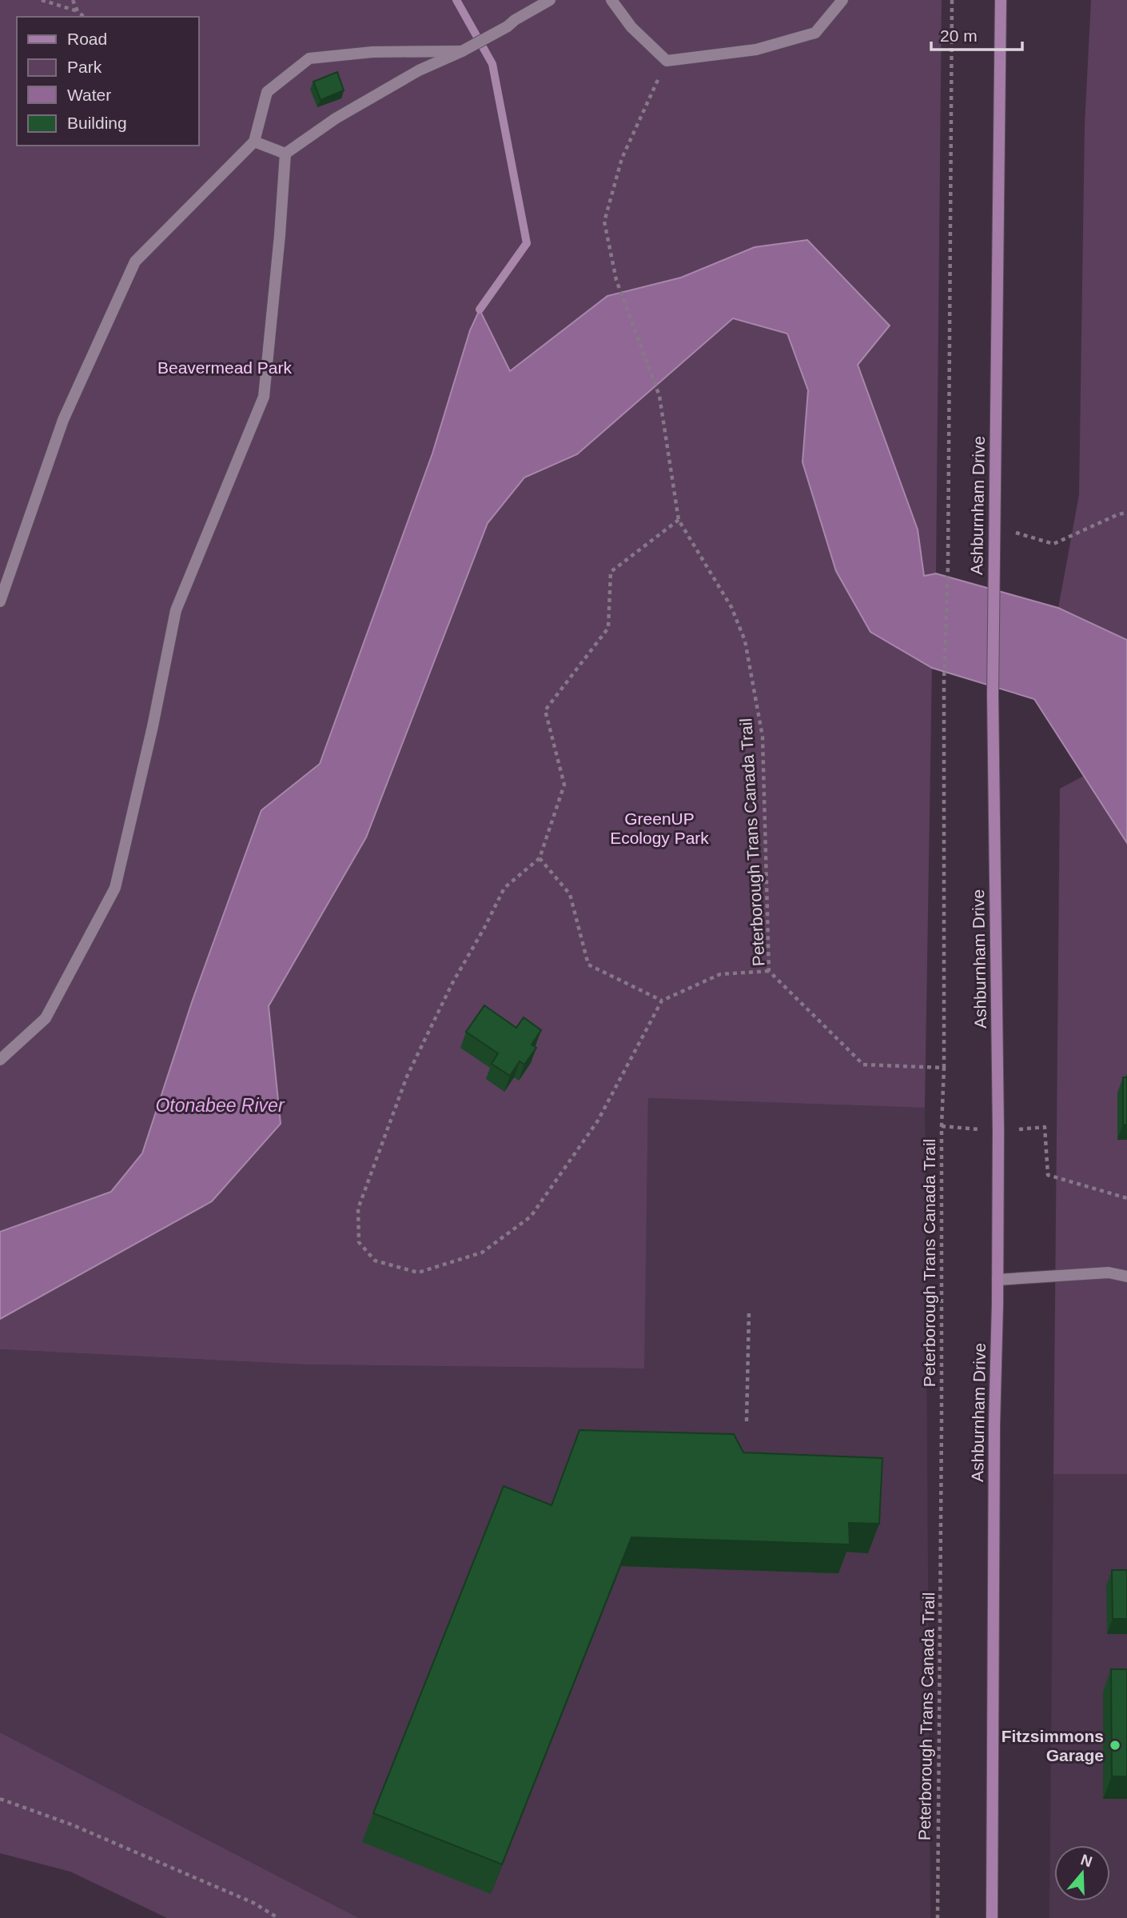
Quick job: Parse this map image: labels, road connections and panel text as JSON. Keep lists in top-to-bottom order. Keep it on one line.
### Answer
{"streets":{"main road":["Ashburnham Drive"],"path":["Peterborough Trans Canada Trail"]},"water":["Otonabee River"],"parks":["Beavermead Park","GreenUP Ecology Park"],"places":["Fitzsimmons Garage"],"legend":["Road","Park","Water","Building"],"scale_bar":"20 m","north":"top"}
